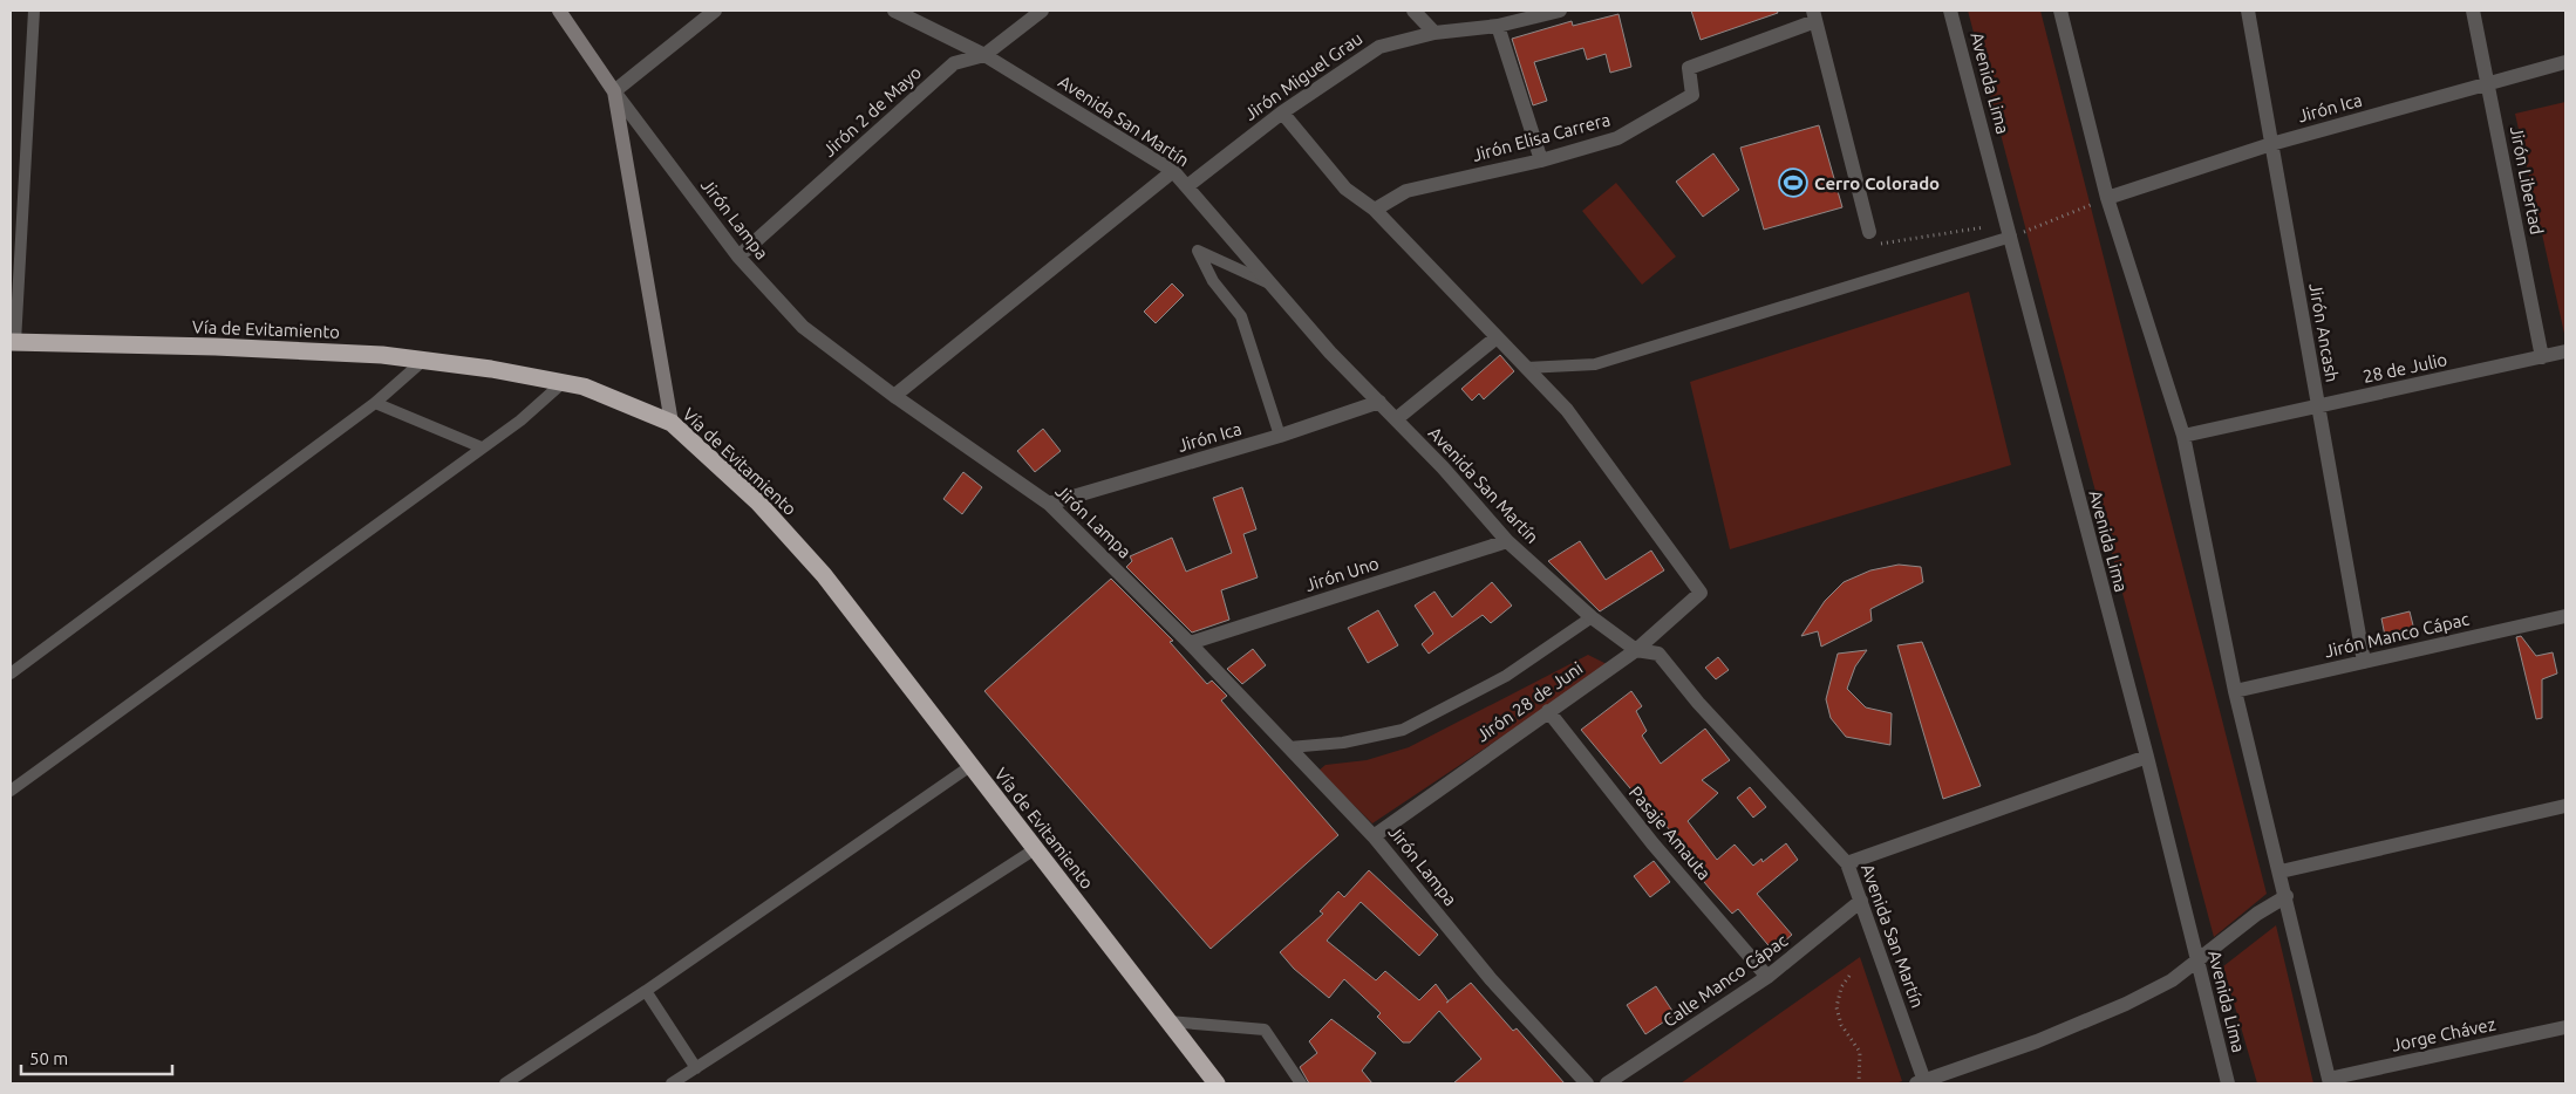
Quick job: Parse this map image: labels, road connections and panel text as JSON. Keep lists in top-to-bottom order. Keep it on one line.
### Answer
{"streets":{"highway":["Vía de Evitamiento"],"street":["Jirón Miguel Grau","Avenida Lima","Jirón Ica","Jirón 2 de Mayo","Avenida San Martín","Jirón Elisa Carrera","Jirón Libertad","Jirón Lampa","Jirón Ancash","28 de Julio","Jirón Uno","Jirón Manco Cápac","Jirón 28 de Juni","Pasaje Amauta","Calle Manco Cápac","Jorge Chávez"]},"crossings":[["Jirón Miguel Grau","Avenida San Martín"],["Jirón Ica","Avenida San Martín"],["Jirón Ica","Jirón Libertad"],["Jirón Ica","Jirón Lampa"],["Jirón Ica","Jirón Ancash"],["Jirón 2 de Mayo","Avenida San Martín"],["Jirón 2 de Mayo","Jirón Lampa"],["Avenida San Martín","Jirón Uno"],["Avenida San Martín","Jirón 28 de Juni"],["Avenida San Martín","Calle Manco Cápac"],["Jirón Libertad","28 de Julio"],["Jirón Lampa","Jirón Uno"],["Jirón Lampa","Jirón 28 de Juni"],["Jirón Ancash","28 de Julio"],["Jirón Ancash","Jirón Manco Cápac"],["Jirón 28 de Juni","Pasaje Amauta"],["Pasaje Amauta","Calle Manco Cápac"]],"places":{"sports":["Cerro Colorado"]},"scale_bar":"50 m"}
